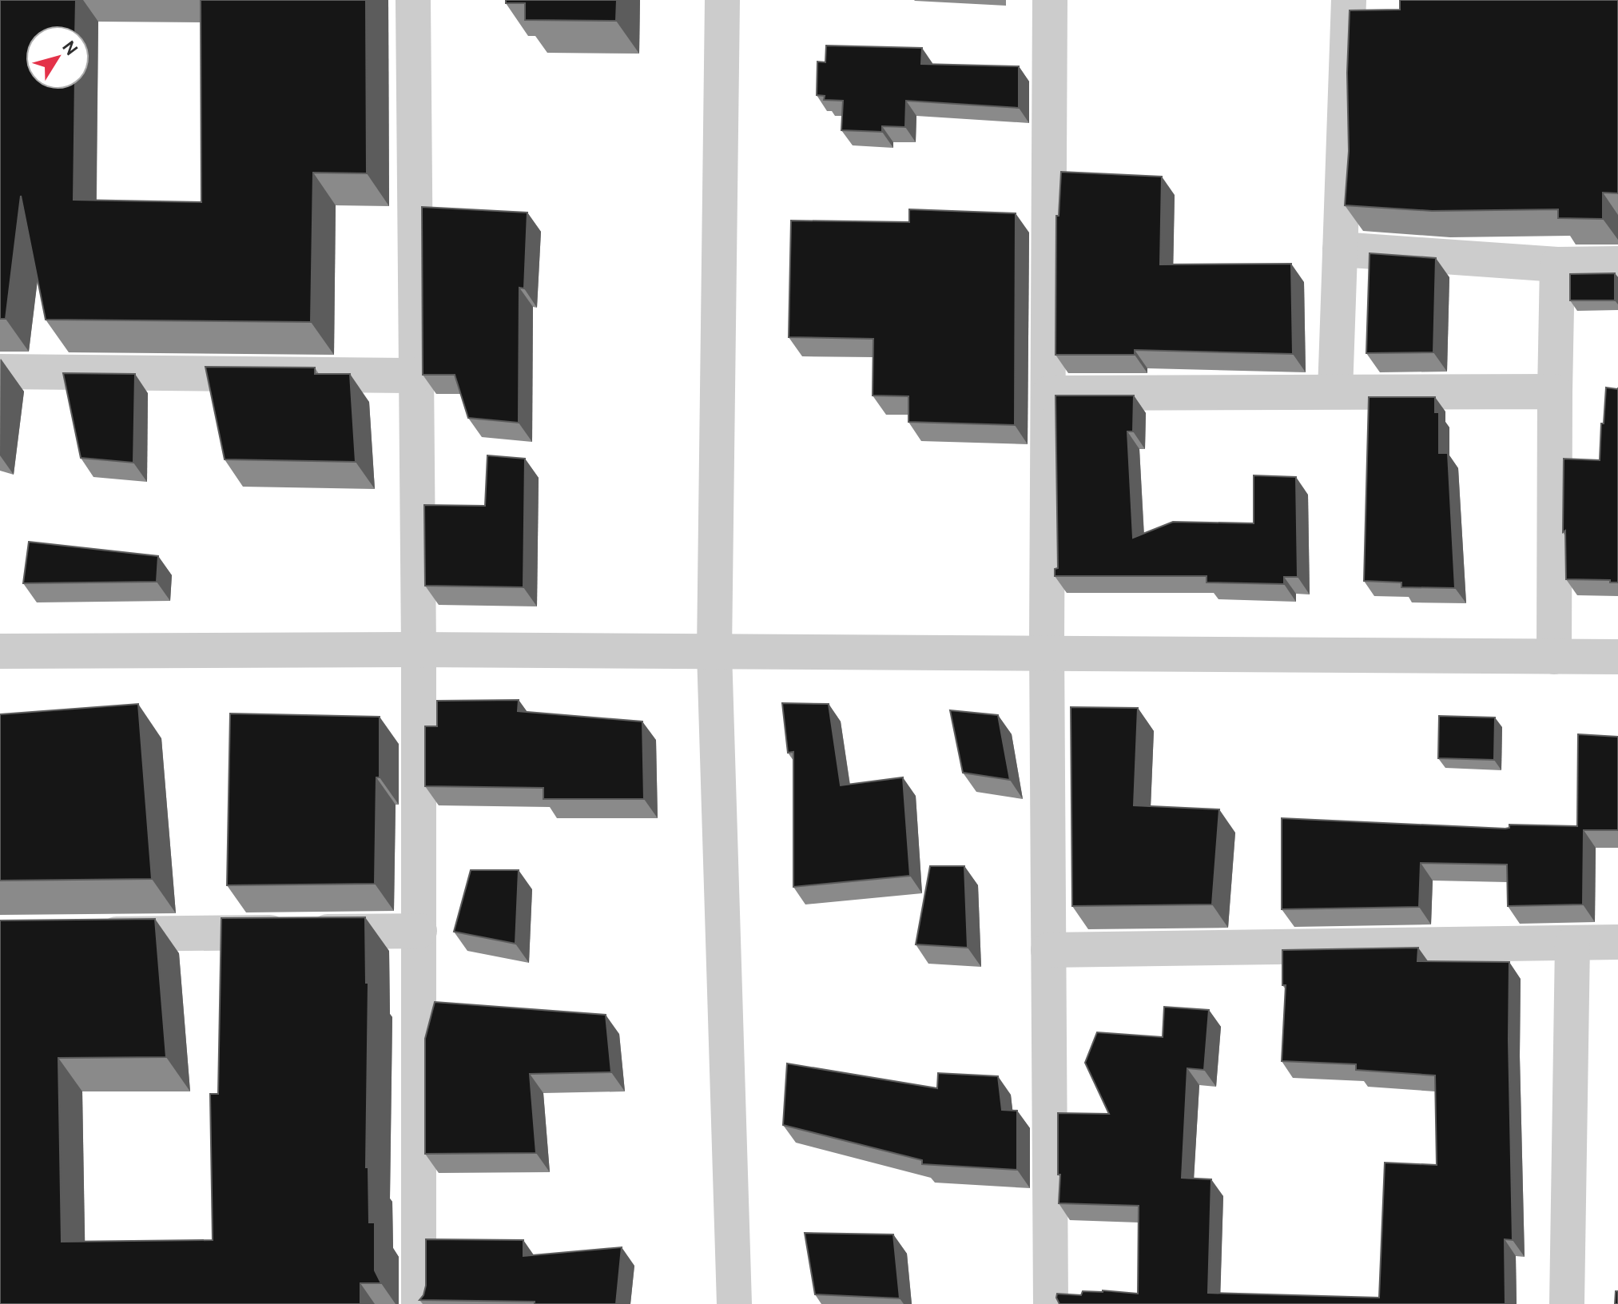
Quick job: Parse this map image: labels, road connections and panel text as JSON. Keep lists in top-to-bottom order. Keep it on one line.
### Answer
{"north":"top right"}
